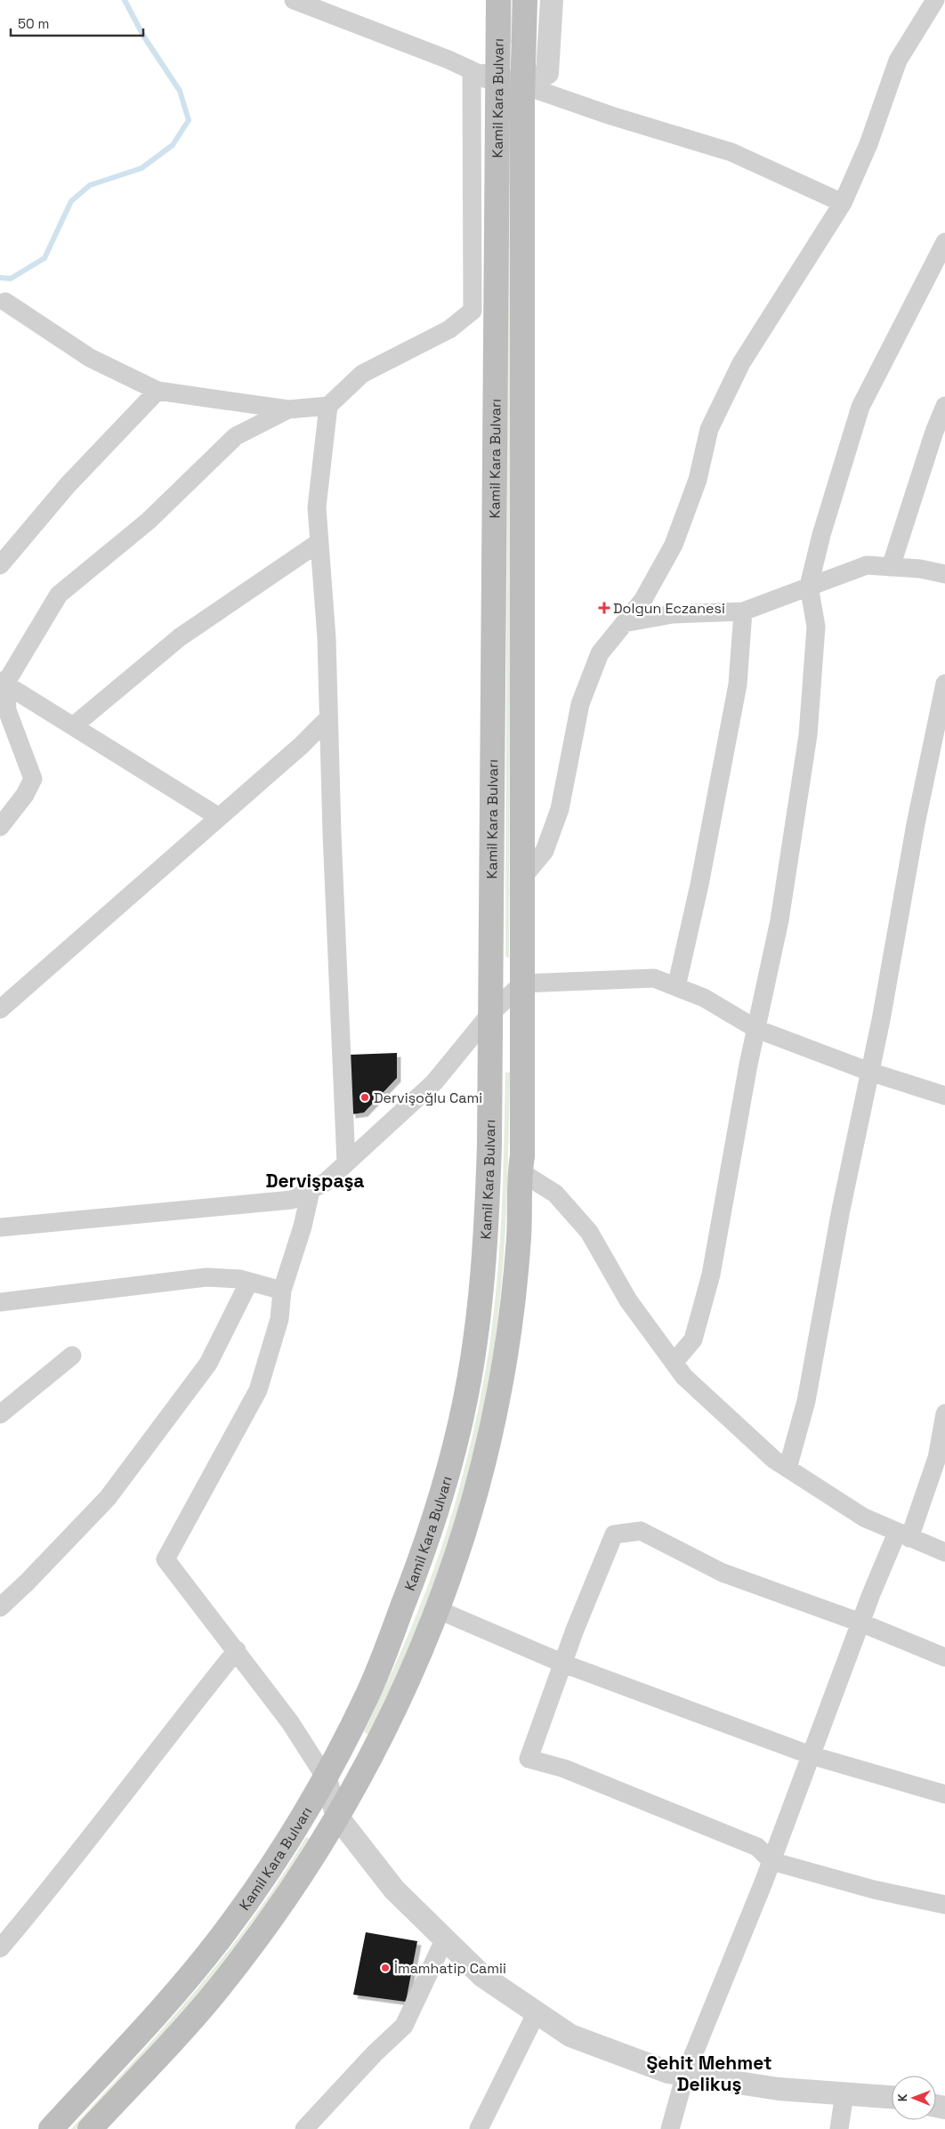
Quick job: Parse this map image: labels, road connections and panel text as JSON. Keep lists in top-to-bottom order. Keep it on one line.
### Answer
{"streets":{"main road":["Kamil Kara Bulvarı"]},"districts":["Dervişpaşa","Şehit Mehmet Delikuş"],"places":{"health":["Dolgun Eczanesi"],"other":["Dervişoğlu Cami","İmamhatip Camii"]},"scale_bar":"50 m","north":"left"}
